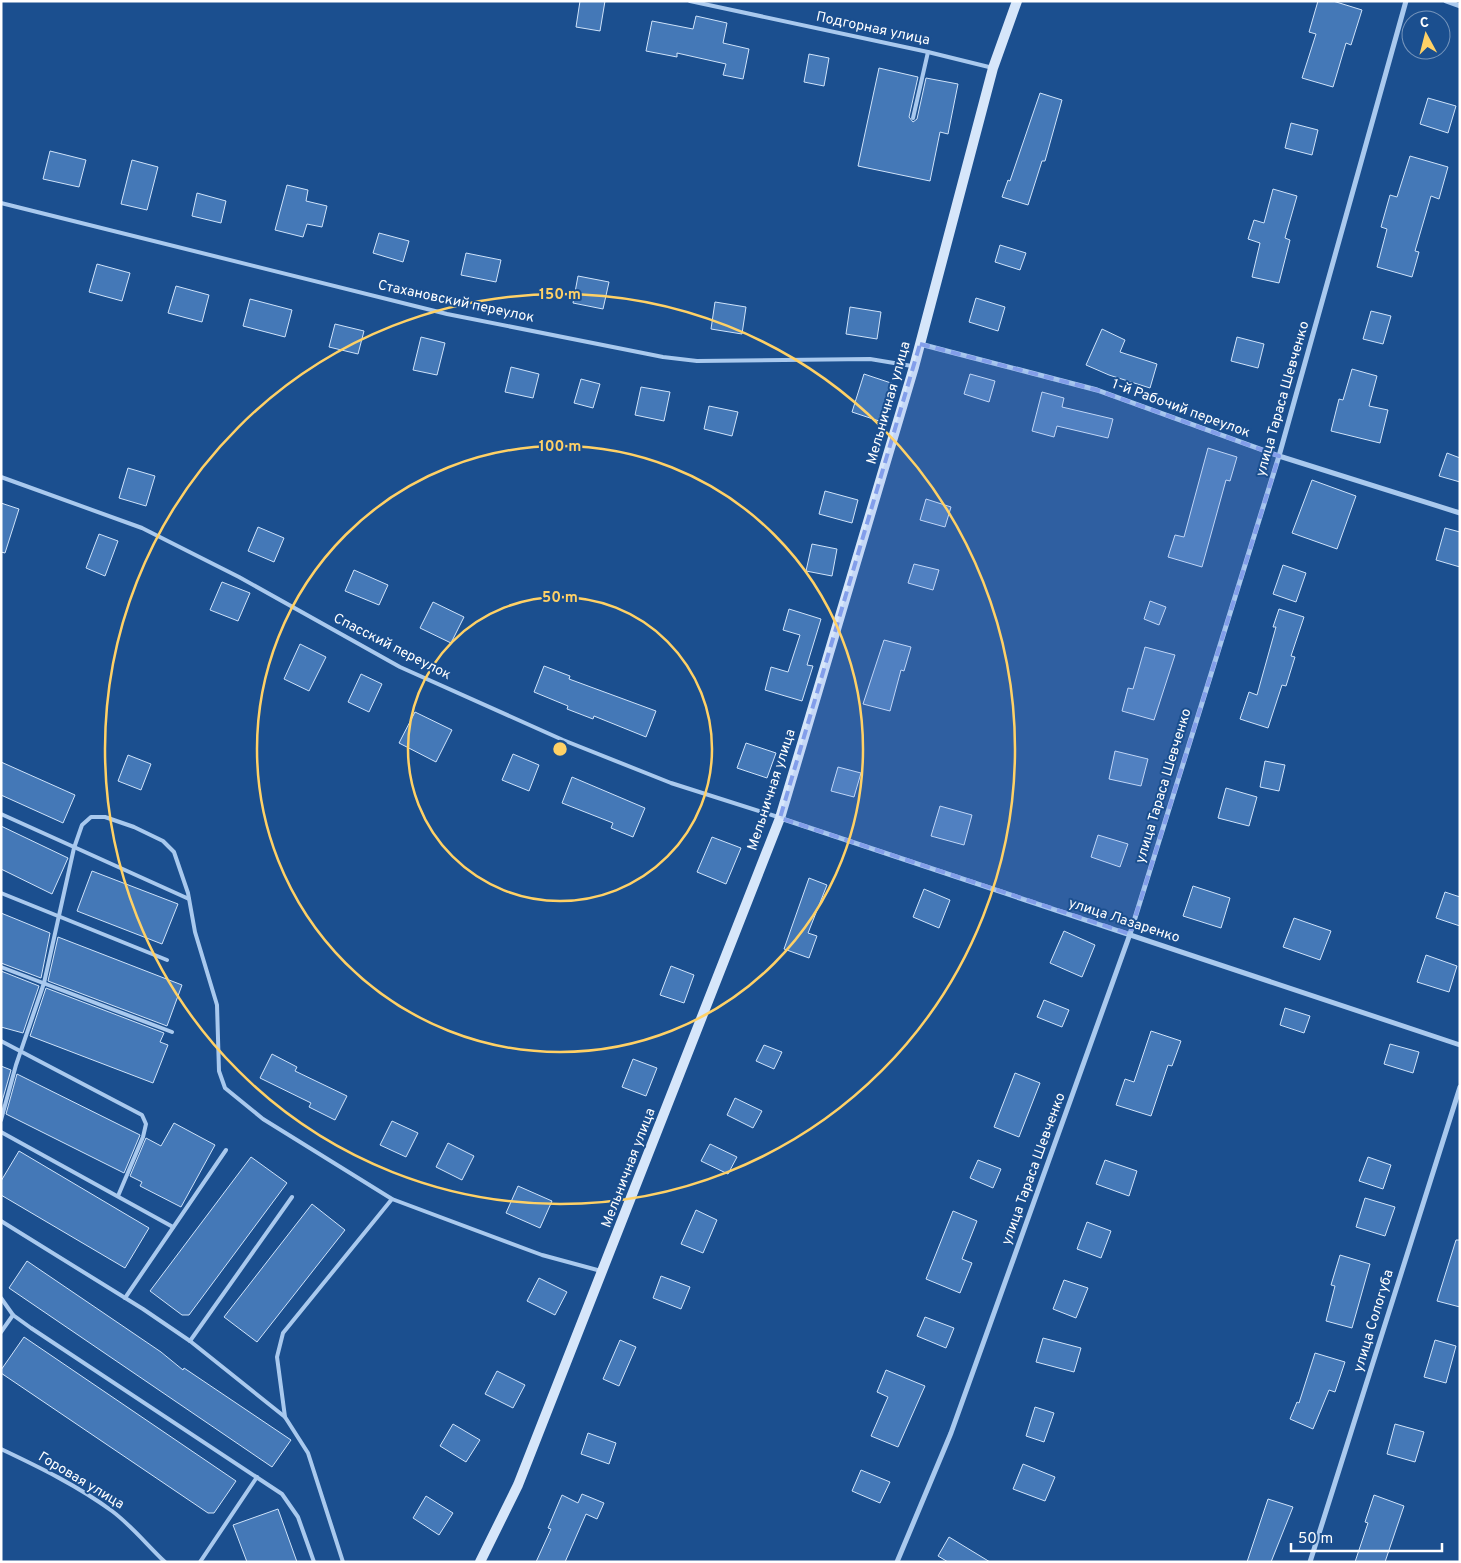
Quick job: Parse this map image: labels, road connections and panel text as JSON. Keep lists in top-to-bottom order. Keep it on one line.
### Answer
{"streets":{"main road":["Мельничная улица"],"street":["улица Тараса Шевченко","1-й Рабочий переулок","улица Лазаренко","улица Сологуба"],"lane":["Подгорная улица","Стахановский переулок","Спасский переулок","Горовая улица"]},"crossings":[["Подгорная улица","Мельничная улица"],["Стахановский переулок","Мельничная улица"],["улица Тараса Шевченко","1-й Рабочий переулок"],["улица Тараса Шевченко","улица Лазаренко"],["Мельничная улица","1-й Рабочий переулок"],["Мельничная улица","Спасский переулок"],["Мельничная улица","улица Лазаренко"],["Спасский переулок","улица Лазаренко"]],"scale_bar":"50 m","north":"top","rings":["150 m","100 m","50 m"]}
